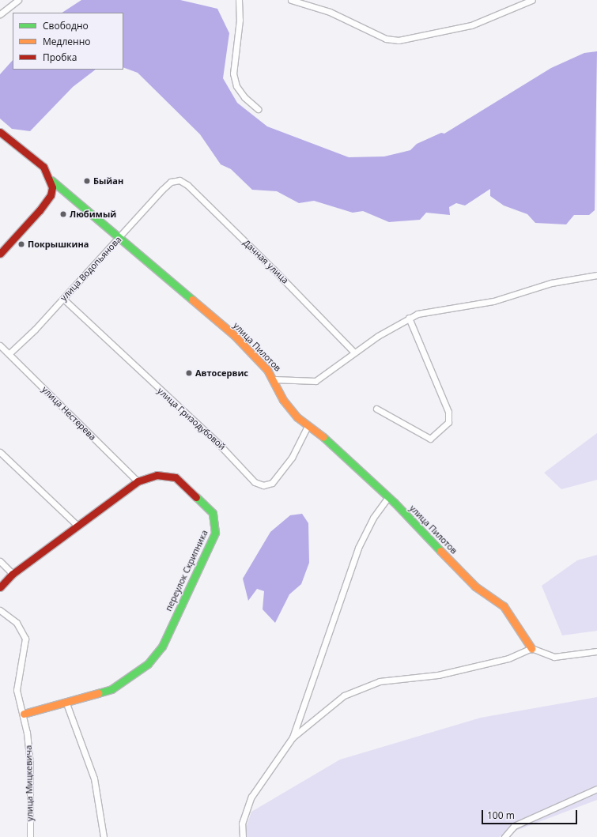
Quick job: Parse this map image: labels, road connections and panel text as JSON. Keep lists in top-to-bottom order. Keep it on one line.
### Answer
{"streets":{"street":["Дачная улица","улица Водопьянова","улица Пилотов","улица Нестерева","улица Гризодубовой","переулок Скрипника","улица Мицкевича"]},"crossings":[["Дачная улица","улица Водопьянова"],["улица Водопьянова","улица Пилотов"],["улица Водопьянова","улица Нестерева"],["улица Водопьянова","улица Гризодубовой"],["улица Пилотов","улица Гризодубовой"],["улица Нестерева","переулок Скрипника"],["переулок Скрипника","улица Мицкевича"]],"places":["Быйан","Любимый","Покрышкина","Автосервис"],"legend":["Свободно","Медленно","Пробка"],"scale_bar":"100 m"}
